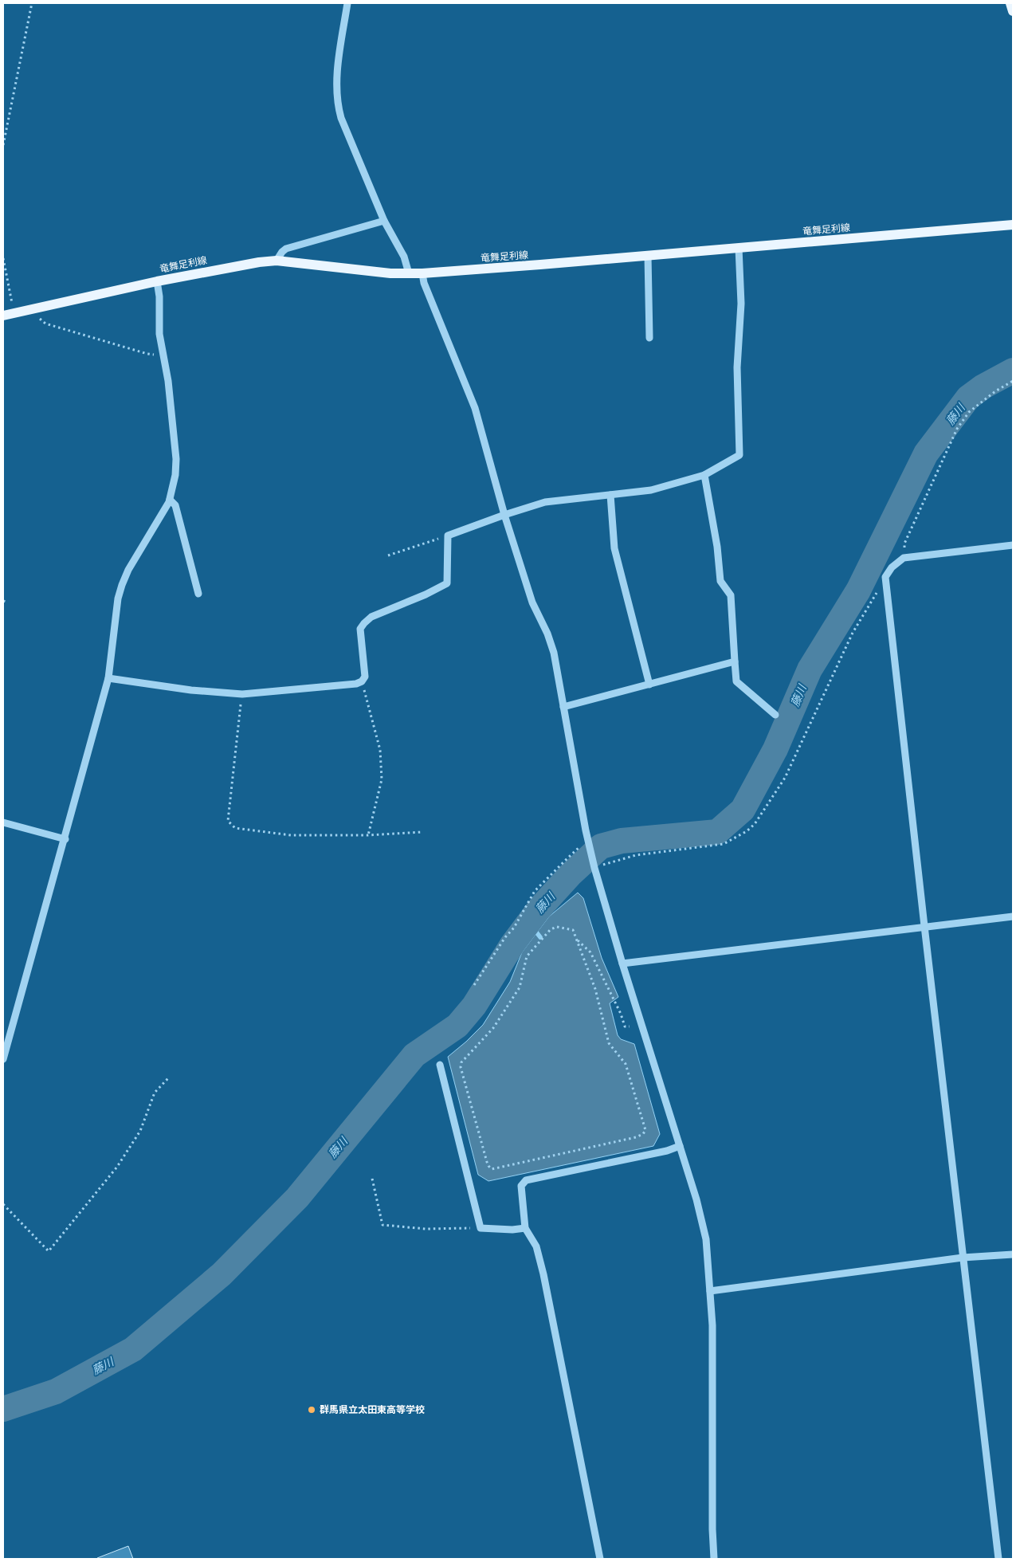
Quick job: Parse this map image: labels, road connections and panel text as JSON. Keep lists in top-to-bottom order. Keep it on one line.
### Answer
{"streets":{"main road":["竜舞足利線"]},"water":["藤川"],"places":["群馬県立太田東高等学校"]}
